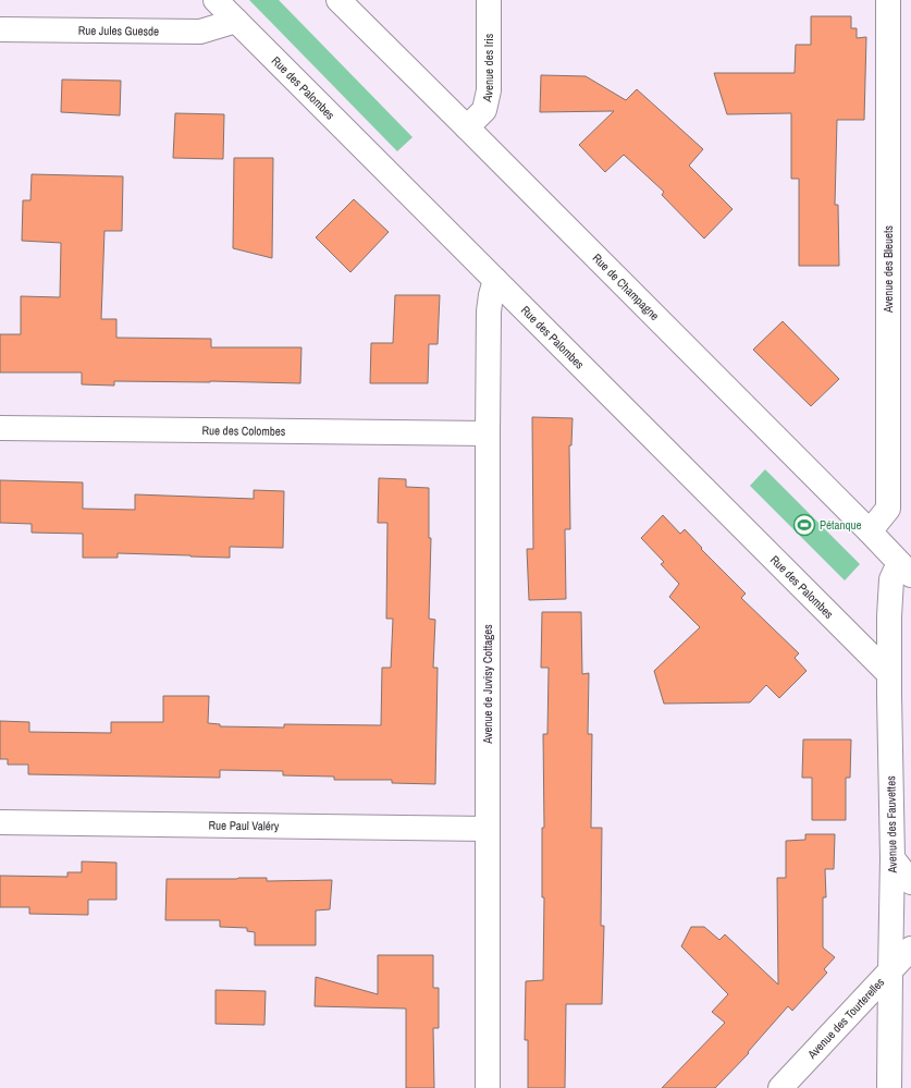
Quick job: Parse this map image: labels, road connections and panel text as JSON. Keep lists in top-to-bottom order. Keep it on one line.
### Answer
{"streets":{"street":["Rue Jules Guesde","Avenue des Iris","Rue des Palombes","Avenue des Bleuets","Rue de Champagne","Rue des Colombes","Avenue de Juvisy Cottages","Avenue des Fauvettes","Rue Paul Valéry","Avenue des Tourterelles"]},"crossings":[["Rue Jules Guesde","Rue des Palombes"],["Avenue des Iris","Rue de Champagne"],["Rue des Palombes","Avenue de Juvisy Cottages"],["Rue des Palombes","Avenue des Fauvettes"],["Avenue des Bleuets","Rue de Champagne"],["Rue de Champagne","Avenue des Fauvettes"],["Rue des Colombes","Avenue de Juvisy Cottages"],["Avenue de Juvisy Cottages","Rue Paul Valéry"],["Avenue des Fauvettes","Avenue des Tourterelles"]],"places":{"sports":["Pétanque"]}}
